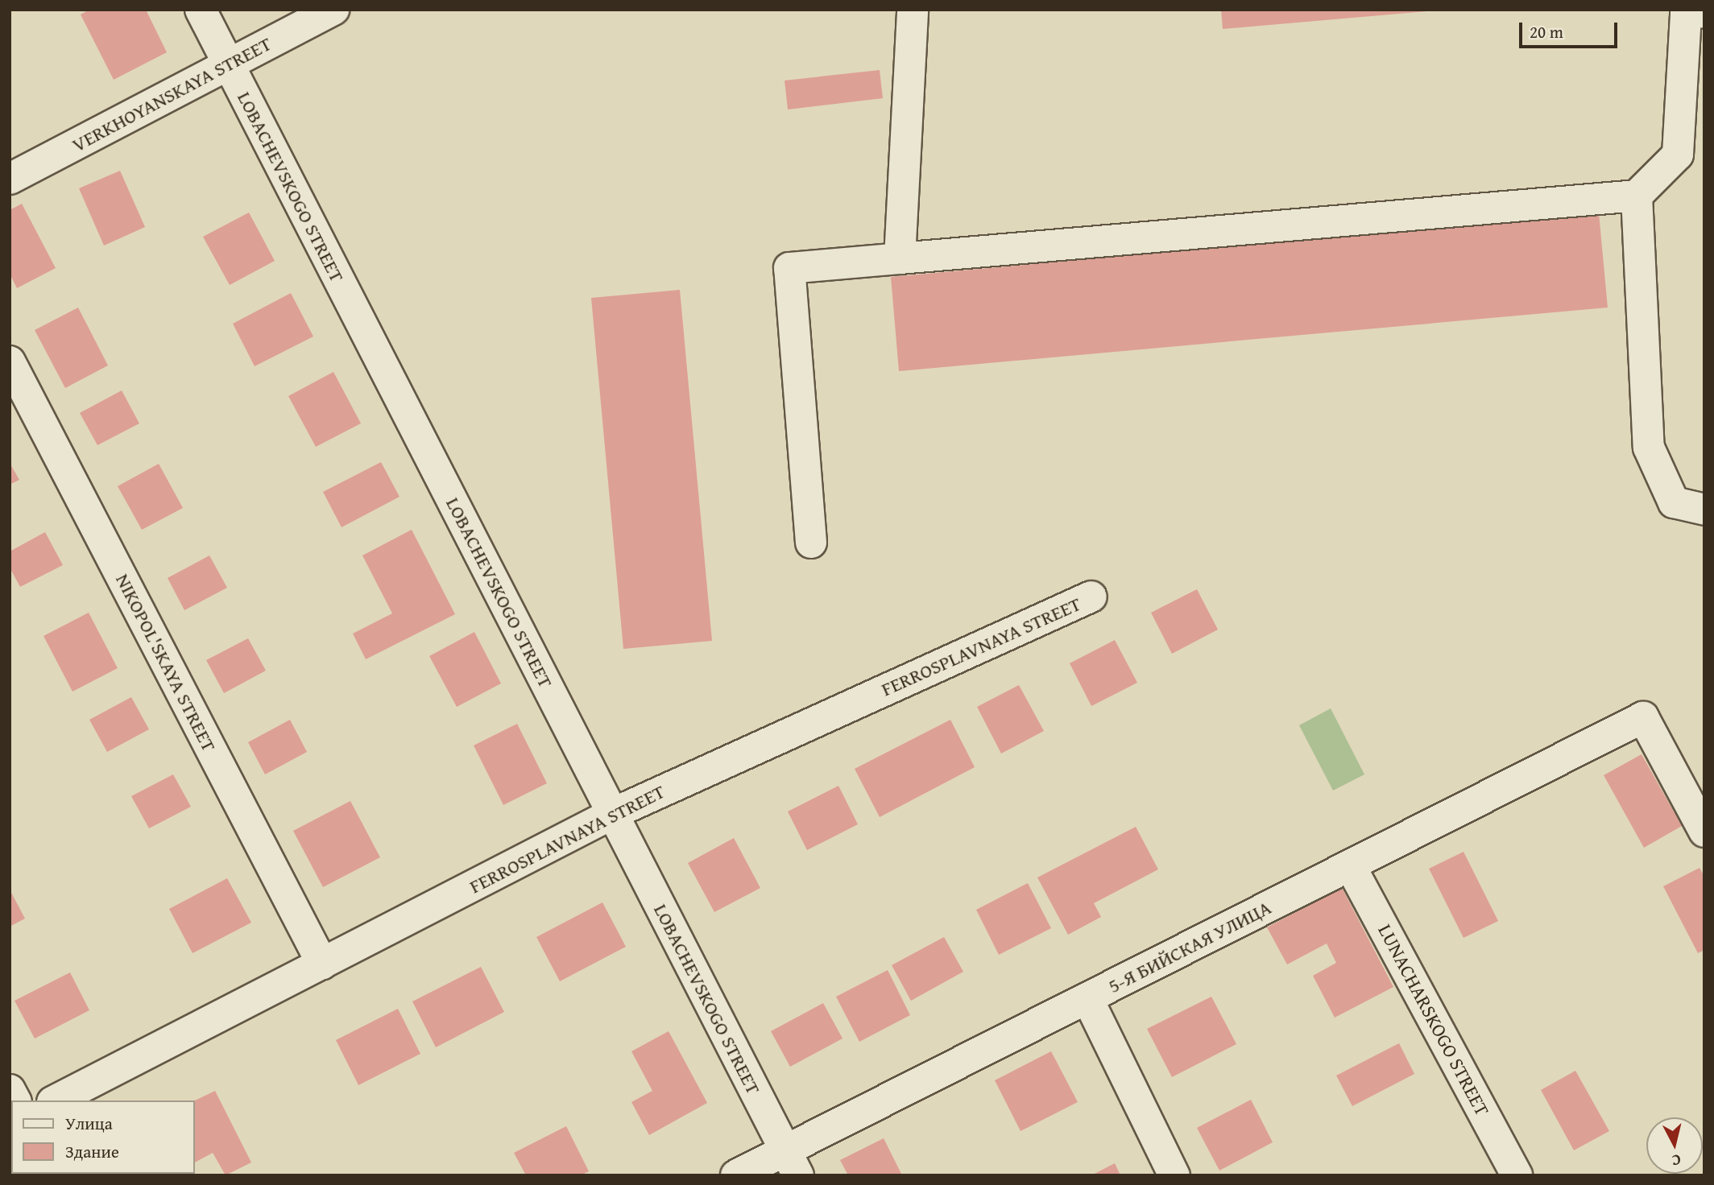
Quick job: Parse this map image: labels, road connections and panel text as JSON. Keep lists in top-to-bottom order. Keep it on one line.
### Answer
{"streets":{"street":["VERKHOYANSKAYA STREET","LOBACHEVSKOGO STREET","FERROSPLAVNAYA STREET","NIKOPOL'SKAYA STREET","5-Я БИЙСКАЯ УЛИЦА","LUNACHARSKOGO STREET"]},"crossings":[["VERKHOYANSKAYA STREET","LOBACHEVSKOGO STREET"],["LOBACHEVSKOGO STREET","FERROSPLAVNAYA STREET"],["LOBACHEVSKOGO STREET","5-Я БИЙСКАЯ УЛИЦА"],["FERROSPLAVNAYA STREET","NIKOPOL'SKAYA STREET"],["5-Я БИЙСКАЯ УЛИЦА","LUNACHARSKOGO STREET"]],"legend":["Улица","Здание"],"scale_bar":"20 m","north":"bottom"}
